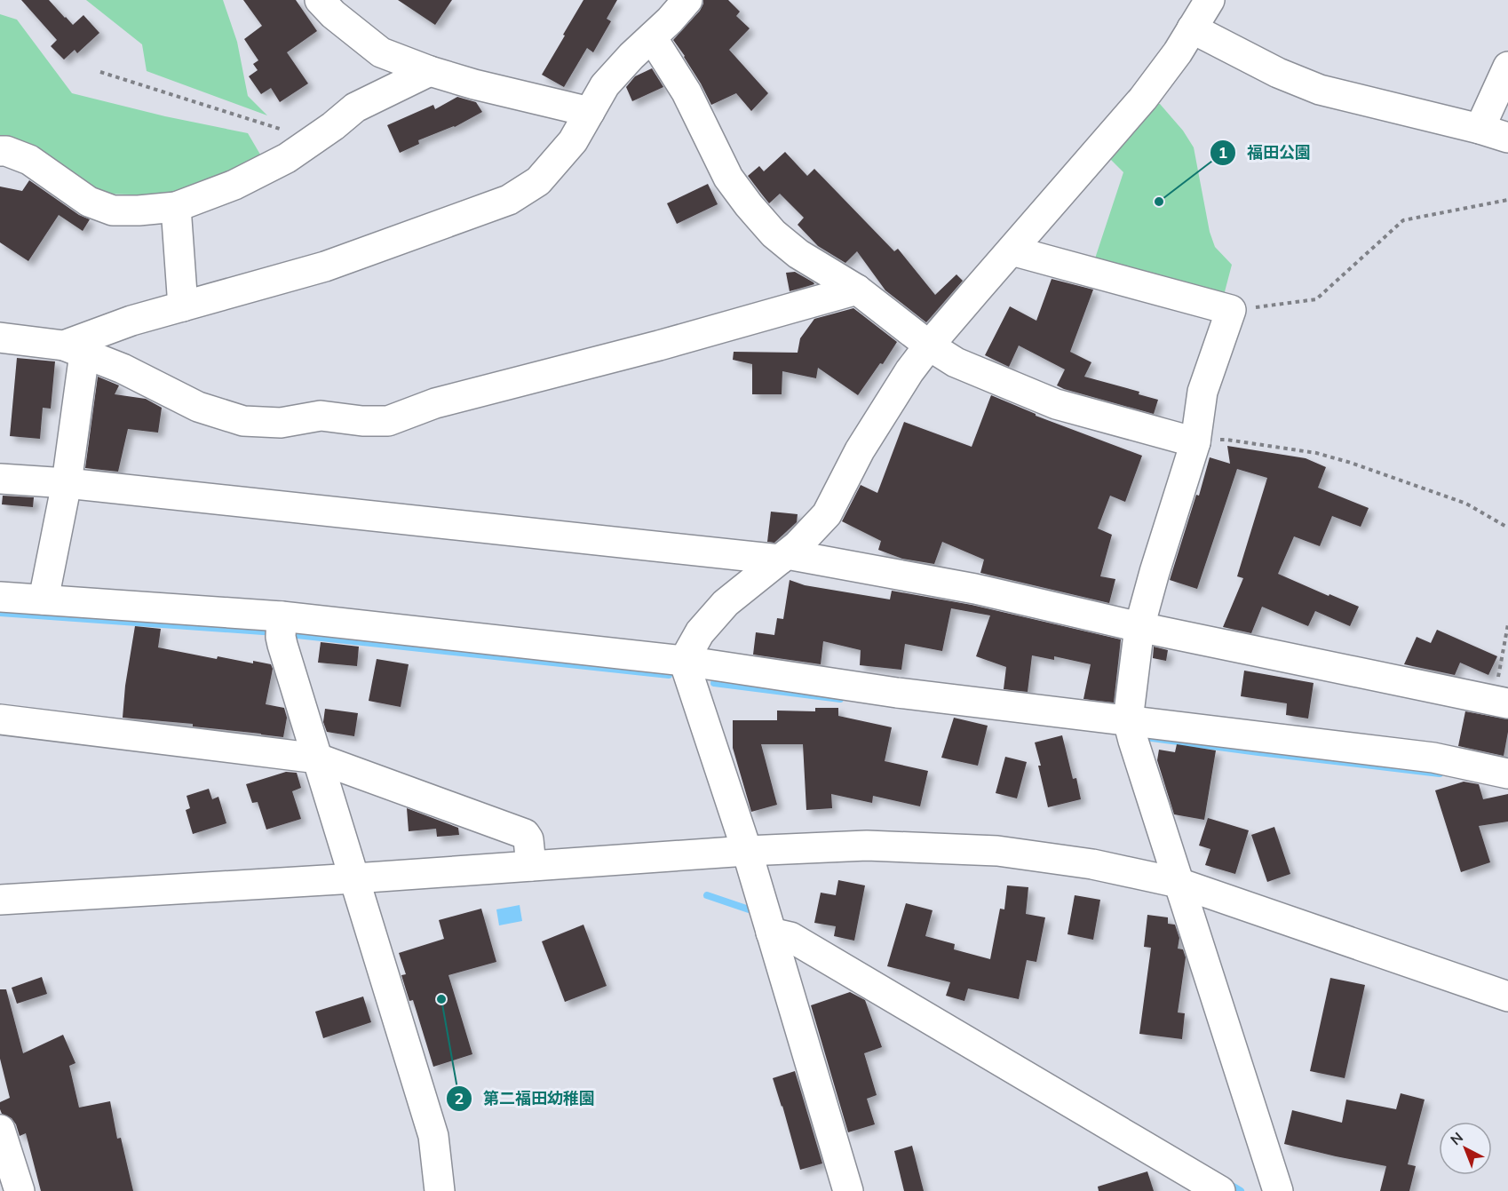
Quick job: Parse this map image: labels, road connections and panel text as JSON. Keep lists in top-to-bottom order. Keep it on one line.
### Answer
{"places":["福田公園","第二福田幼稚園"],"north":"top left"}
